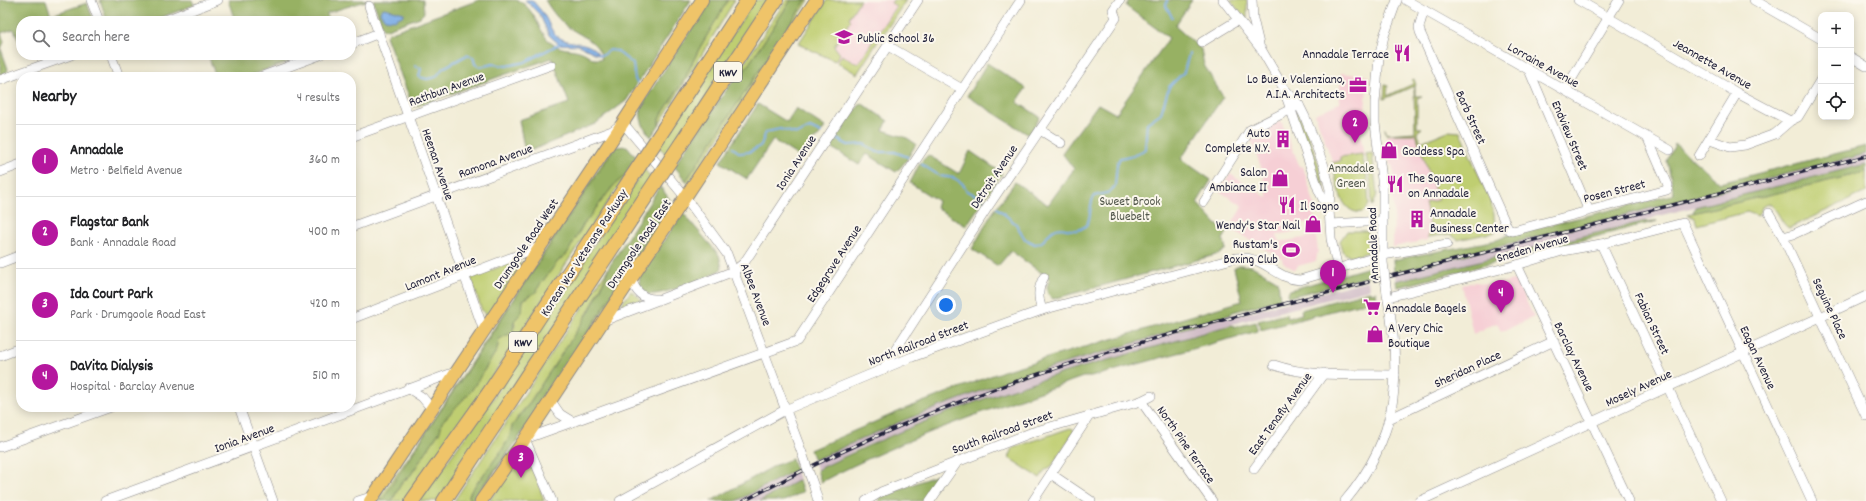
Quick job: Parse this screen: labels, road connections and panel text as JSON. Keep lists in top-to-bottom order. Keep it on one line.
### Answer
{"streets":{"highway":["KWV","Korean War Veterans Parkway"],"main road":["Drumgoole Road West","Drumgoole Road East"],"street":["Jeannette Avenue","Lorraine Avenue","Rathbun Avenue","Barb Street","Endview Street","Ramona Avenue","Ionia Avenue","Heenan Avenue","Detroit Avenue","Posen Street","Annadale Road","Sneden Avenue","Edgegrove Avenue","Lamont Avenue","Albee Avenue","Seguine Place","Fabian Street","North Railroad Street","Barclay Avenue","Eagan Avenue","Sheridan Place","Mosely Avenue","East Tenafly Avenue","South Railroad Street","North Pine Terrace"]},"crossings":[["Lorraine Avenue","Barb Street"],["Lorraine Avenue","Endview Street"],["Lorraine Avenue","Posen Street"],["Rathbun Avenue","Heenan Avenue"],["Barb Street","Posen Street"],["Endview Street","Posen Street"],["Ramona Avenue","Heenan Avenue"],["Ramona Avenue","Drumgoole Road West"],["Ramona Avenue","Albee Avenue"],["Ionia Avenue","Drumgoole Road West"],["Ionia Avenue","Drumgoole Road East"],["Ionia Avenue","Albee Avenue"],["Heenan Avenue","Drumgoole Road West"],["Heenan Avenue","Lamont Avenue"],["Detroit Avenue","North Railroad Street"],["Drumgoole Road West","Lamont Avenue"],["Drumgoole Road West","Albee Avenue"],["Drumgoole Road East","Edgegrove Avenue"],["Drumgoole Road East","Albee Avenue"],["Annadale Road","Sneden Avenue"],["Annadale Road","Sheridan Place"],["Sneden Avenue","Fabian Street"],["Sneden Avenue","Barclay Avenue"],["Sneden Avenue","Eagan Avenue"],["Edgegrove Avenue","Albee Avenue"],["Albee Avenue","North Railroad Street"],["Seguine Place","Mosely Avenue"],["Fabian Street","Mosely Avenue"],["Barclay Avenue","Sheridan Place"],["Barclay Avenue","Mosely Avenue"],["Eagan Avenue","Mosely Avenue"],["South Railroad Street","North Pine Terrace"]],"parks":["Annadale Green","Sweet Brook Bluebelt"],"places":{"school or university":["Public School 36"],"restaurant":["Annadale Terrace","The Square on Annadale","Il Sogno"],"office":["Lo Bue & Valenziano, A.I.A. Architects"],"building":["Auto Complete N.Y.","Annadale Business Center"],"shop":["Goddess Spa","Salon Ambiance II","Wendy's Star Nail","A Very Chic Boutique"],"sports":["Rustam's Boxing Club"],"supermarket":["Annadale Bagels"]},"page":{"map_buttons":["+","−"],"search":"Search here","heading":["Nearby","4 results"],"pins":["2","1","4","3"],"list":[{"mark":"1","name":"Annadale","note":"Metro · Belfield Avenue","value":"360 m"},{"mark":"2","name":"Flagstar Bank","note":"Bank · Annadale Road","value":"400 m"},{"mark":"3","name":"Ida Court Park","note":"Park · Drumgoole Road East","value":"420 m"},{"mark":"4","name":"DaVita Dialysis","note":"Hospital · Barclay Avenue","value":"510 m"}]}}
